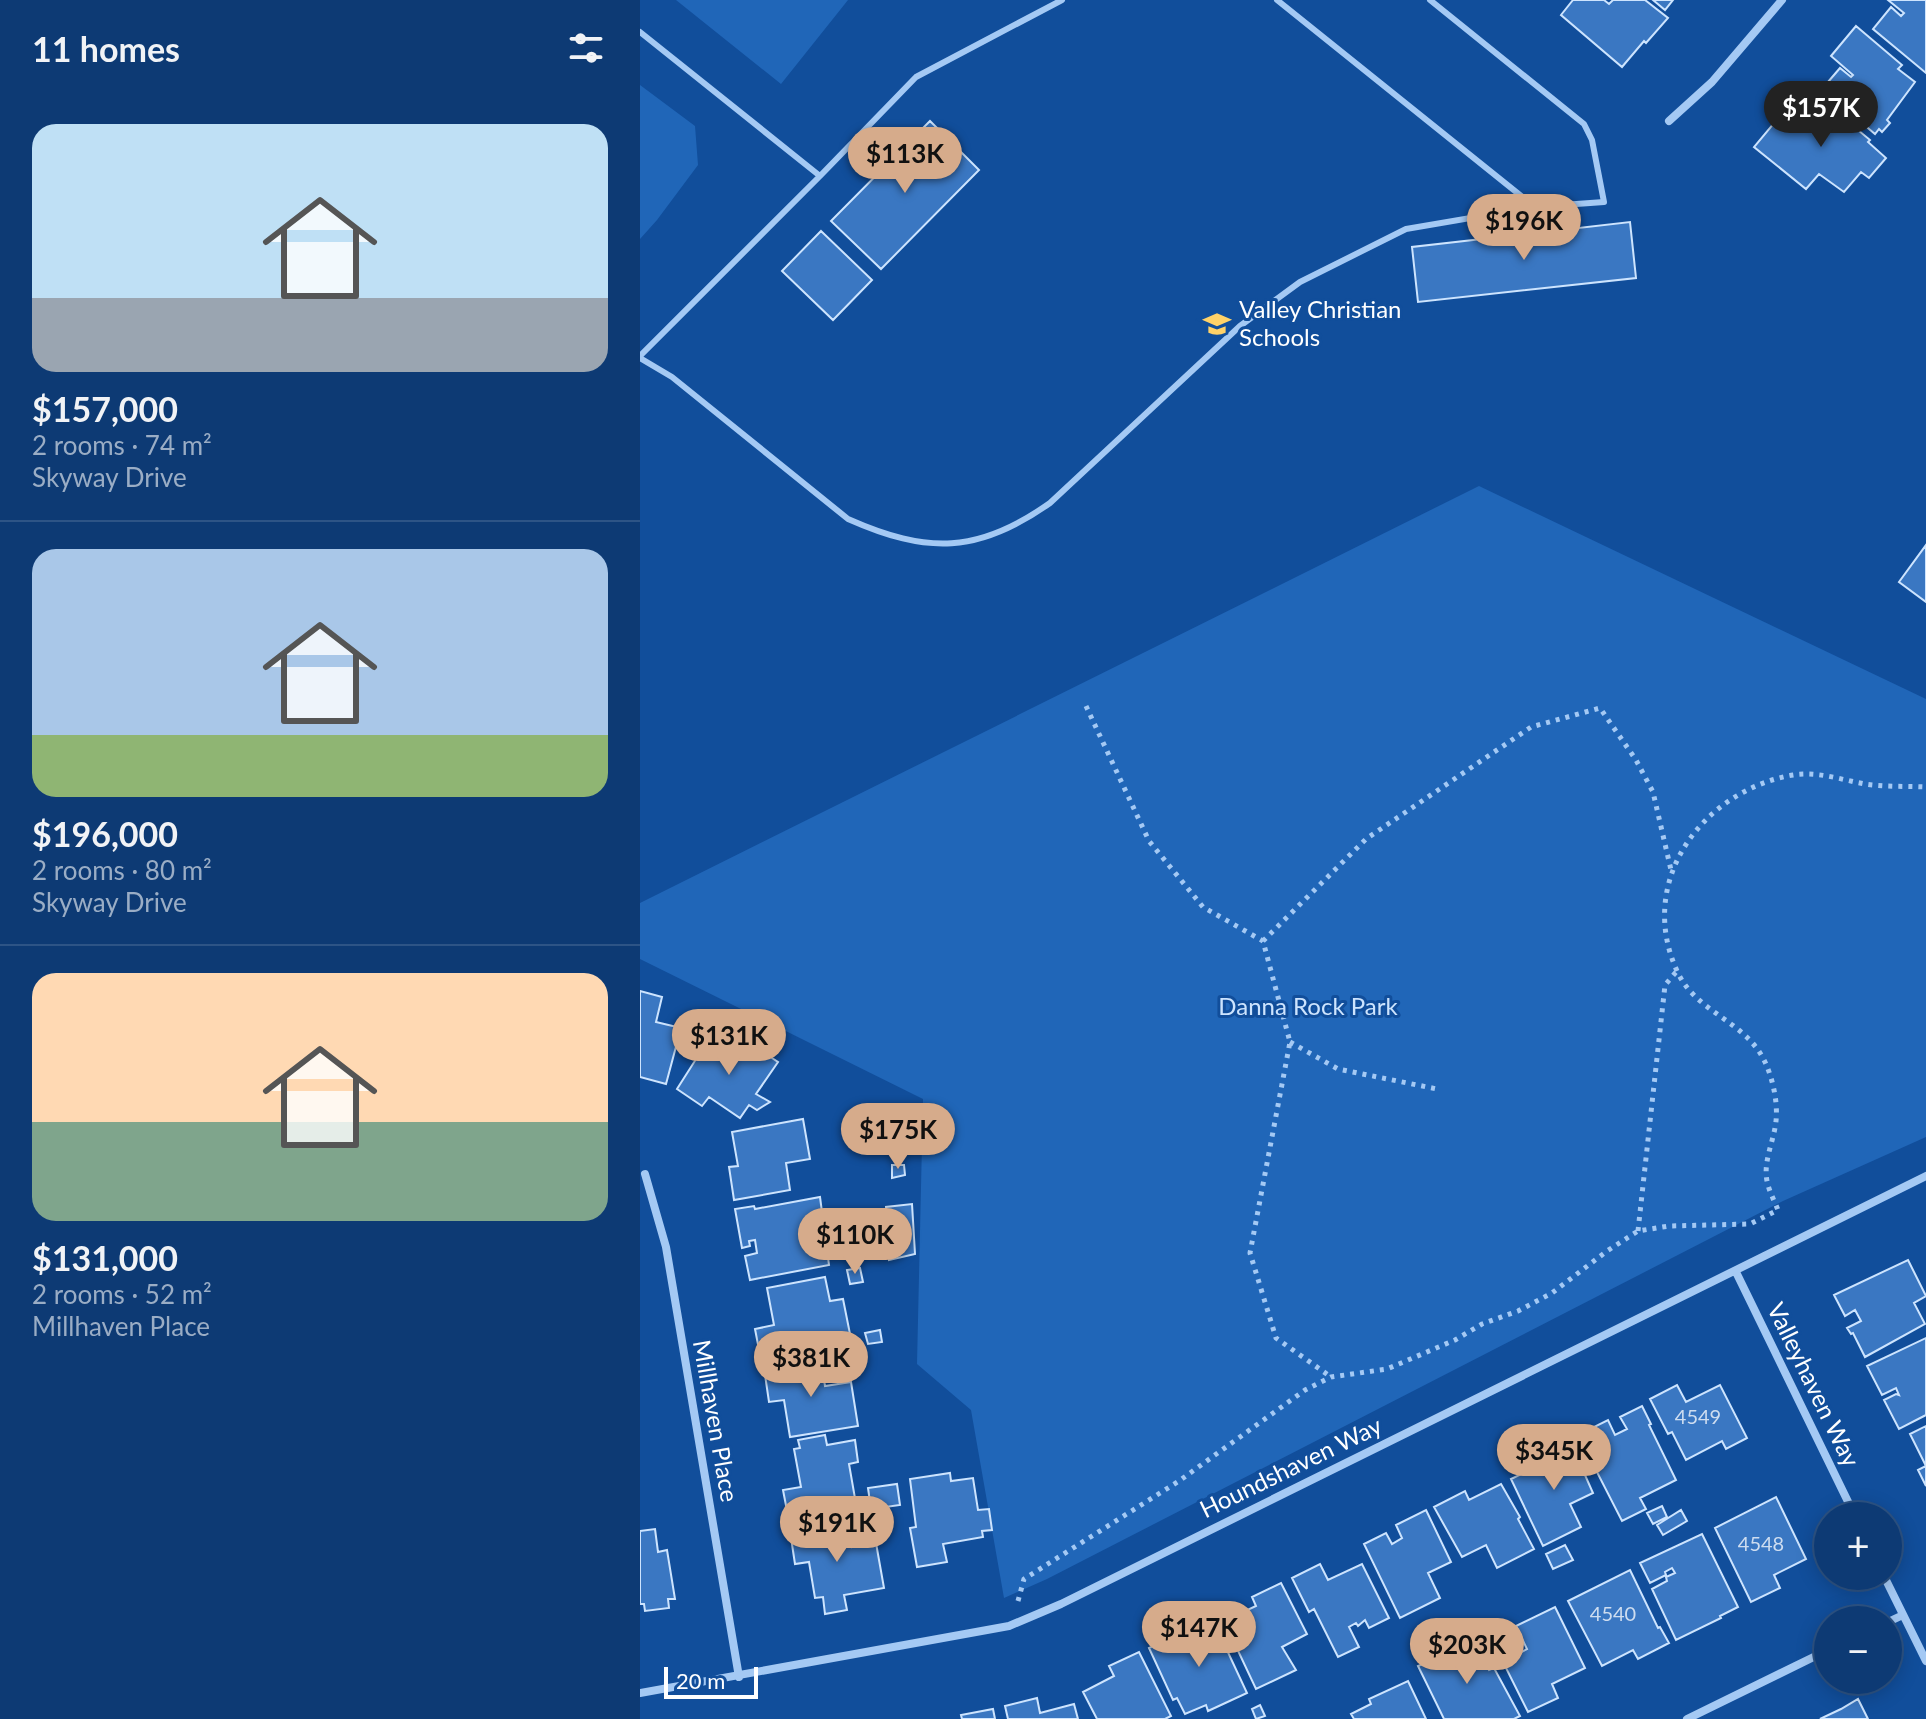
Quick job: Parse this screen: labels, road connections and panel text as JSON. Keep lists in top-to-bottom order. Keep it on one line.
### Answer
{"streets":{"street":["Valleyhaven Way","Millhaven Place","Houndshaven Way"]},"crossings":[["Valleyhaven Way","Houndshaven Way"],["Millhaven Place","Houndshaven Way"]],"parks":["Danna Rock Park"],"places":{"school or university":["Valley Christian Schools"]},"house_numbers":["4549","4548","4540"],"scale_bar":"20 m","page":{"heading":"11 homes","price":["$157K","$113K","$196K","$131K","$175K","$110K","$381K","$345K","$191K","$147K","$203K"],"list":[{"name":"$157,000","note":"2 rooms · 74 m² · Skyway Drive"},{"name":"$196,000","note":"2 rooms · 80 m² · Skyway Drive"},{"name":"$131,000","note":"2 rooms · 52 m² · Millhaven Place"}],"map_buttons":["+","−"],"scale":"20 m"}}
